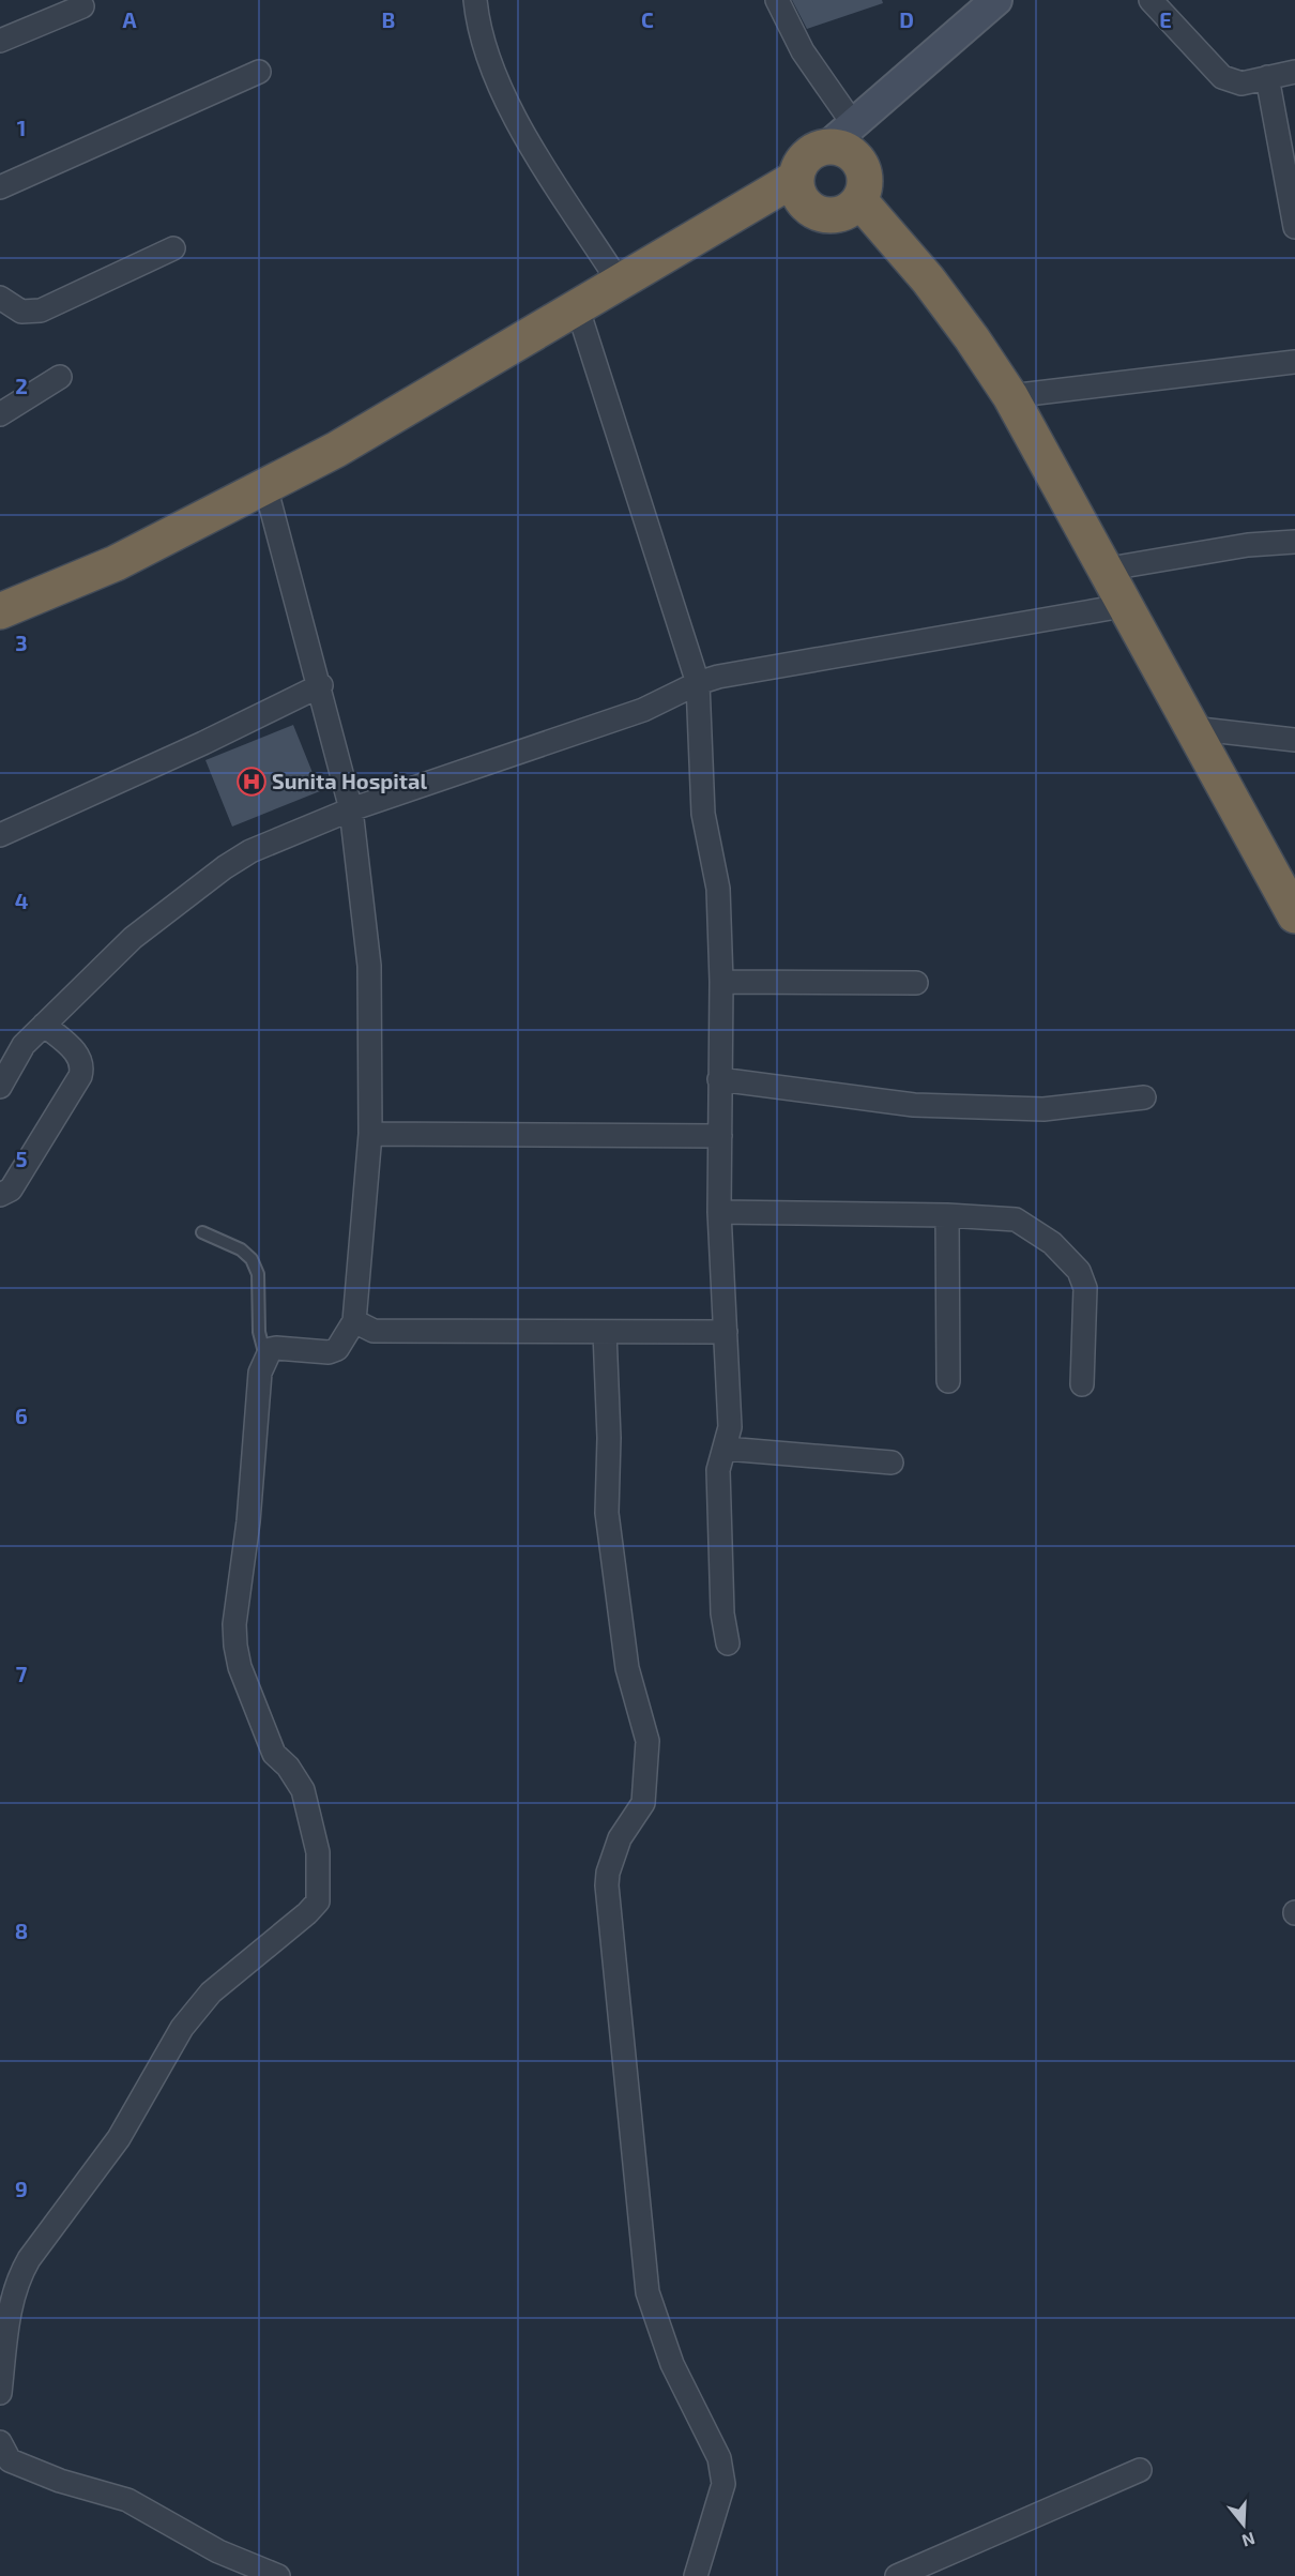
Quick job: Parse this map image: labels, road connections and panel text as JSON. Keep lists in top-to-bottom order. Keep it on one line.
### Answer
{"places":{"hospital":["Sunita Hospital"]},"north":"bottom","grid":{"columns":["A","B","C","D","E"],"rows":["1","2","3","4","5","6","7","8","9"]}}
